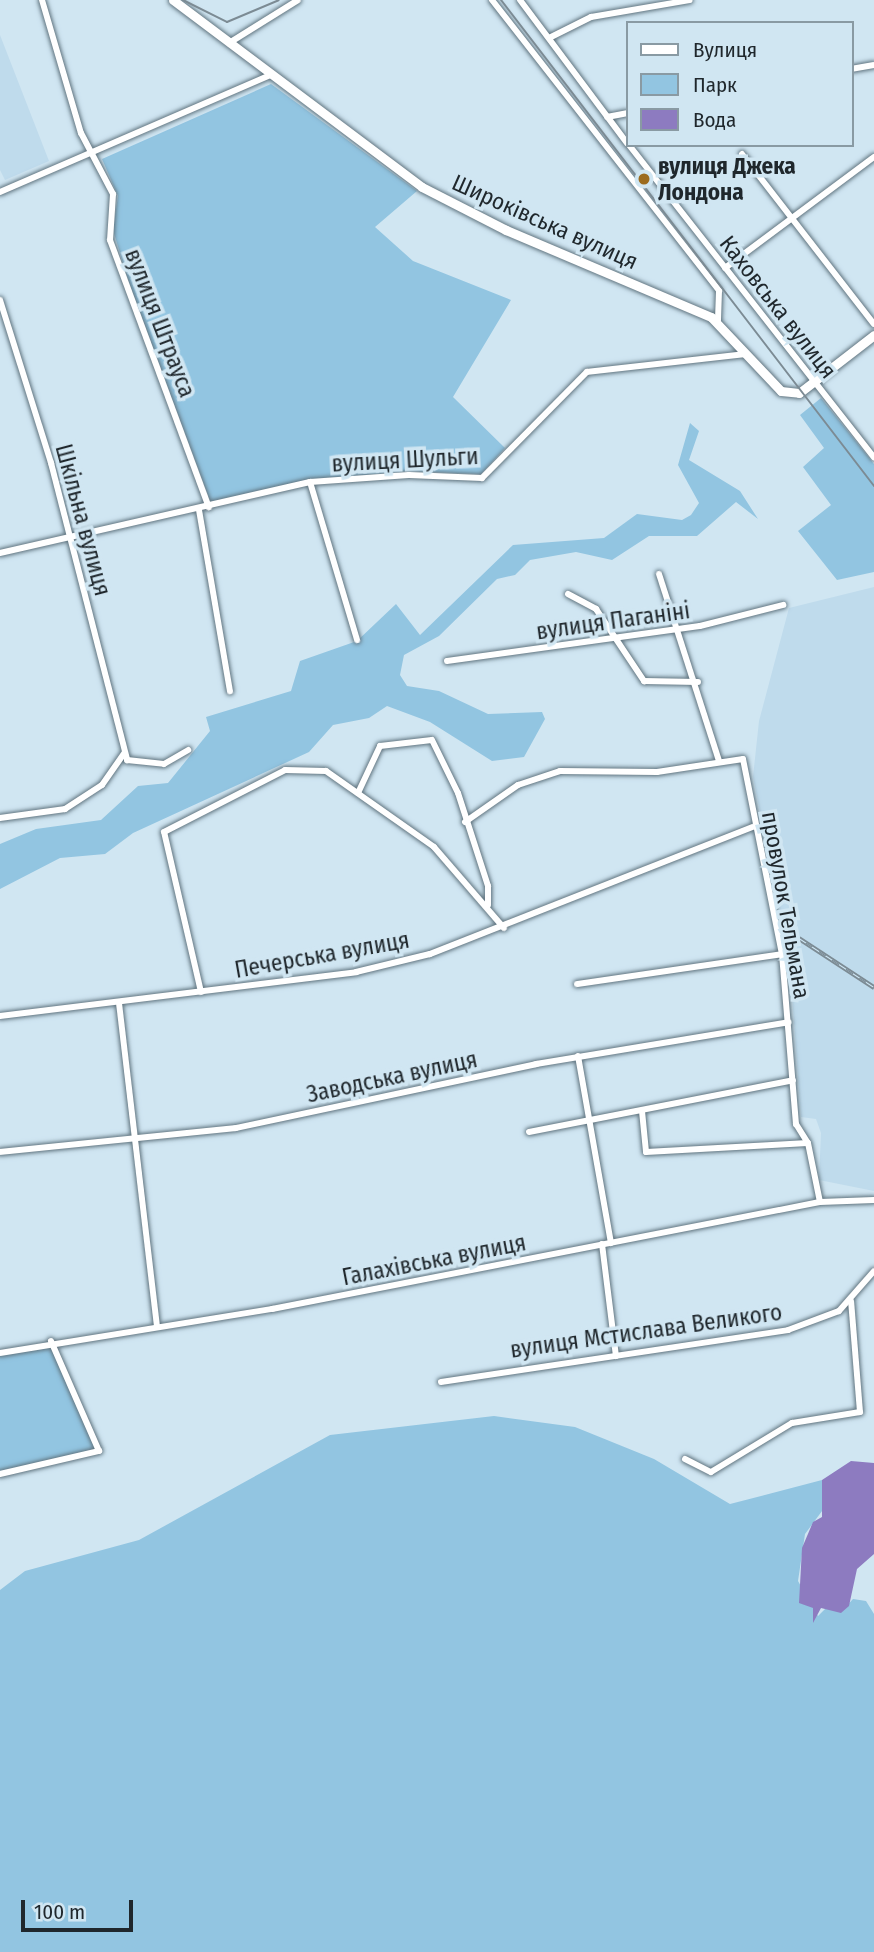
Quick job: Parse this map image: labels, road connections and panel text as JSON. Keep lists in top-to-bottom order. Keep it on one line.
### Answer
{"streets":{"main road":["Широківська вулиця"],"street":["Каховська вулиця","вулиця Штрауса","вулиця Шульги","Шкільна вулиця","вулиця Паганіні","провулок Тельмана","Печерська вулиця","Заводська вулиця","Галахівська вулиця","вулиця Мстислава Великого"]},"crossings":[["Широківська вулиця","Каховська вулиця"],["Широківська вулиця","вулиця Шульги"],["вулиця Штрауса","вулиця Шульги"],["вулиця Шульги","Шкільна вулиця"],["провулок Тельмана","Печерська вулиця"],["провулок Тельмана","Заводська вулиця"],["провулок Тельмана","Галахівська вулиця"]],"places":["вулиця Джека Лондона"],"legend":["Вулиця","Парк","Вода"],"scale_bar":"100 m"}
